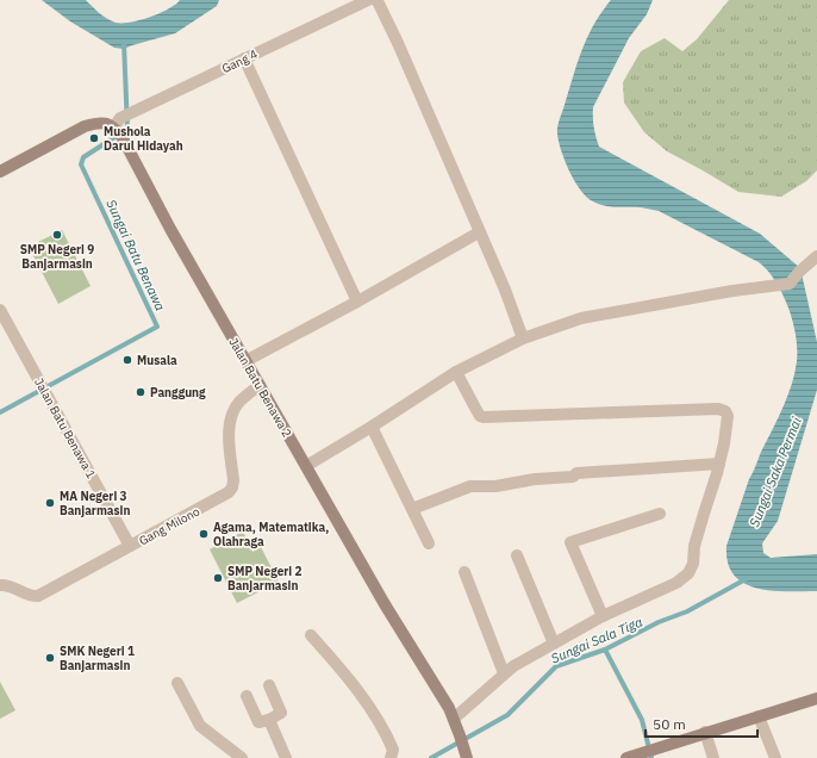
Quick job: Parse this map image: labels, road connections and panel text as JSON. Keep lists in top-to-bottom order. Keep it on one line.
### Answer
{"streets":{"street":["Gang 4","Jalan Batu Benawa 2","Jalan Batu Benawa 1","Gang Milono"]},"crossings":[["Gang 4","Jalan Batu Benawa 2"],["Jalan Batu Benawa 2","Gang Milono"],["Jalan Batu Benawa 1","Gang Milono"]],"water":["Sungai Batu Benawa","Sungai Saka Permai","Sungai Sala Tiga"],"places":["Mushola Darul Hidayah","SMP Negeri 9 Banjarmasin","Musala","Panggung","MA Negeri 3 Banjarmasin","Agama, Matematika, Olahraga","SMP Negeri 2 Banjarmasin","SMK Negeri 1 Banjarmasin"],"scale_bar":"50 m"}
